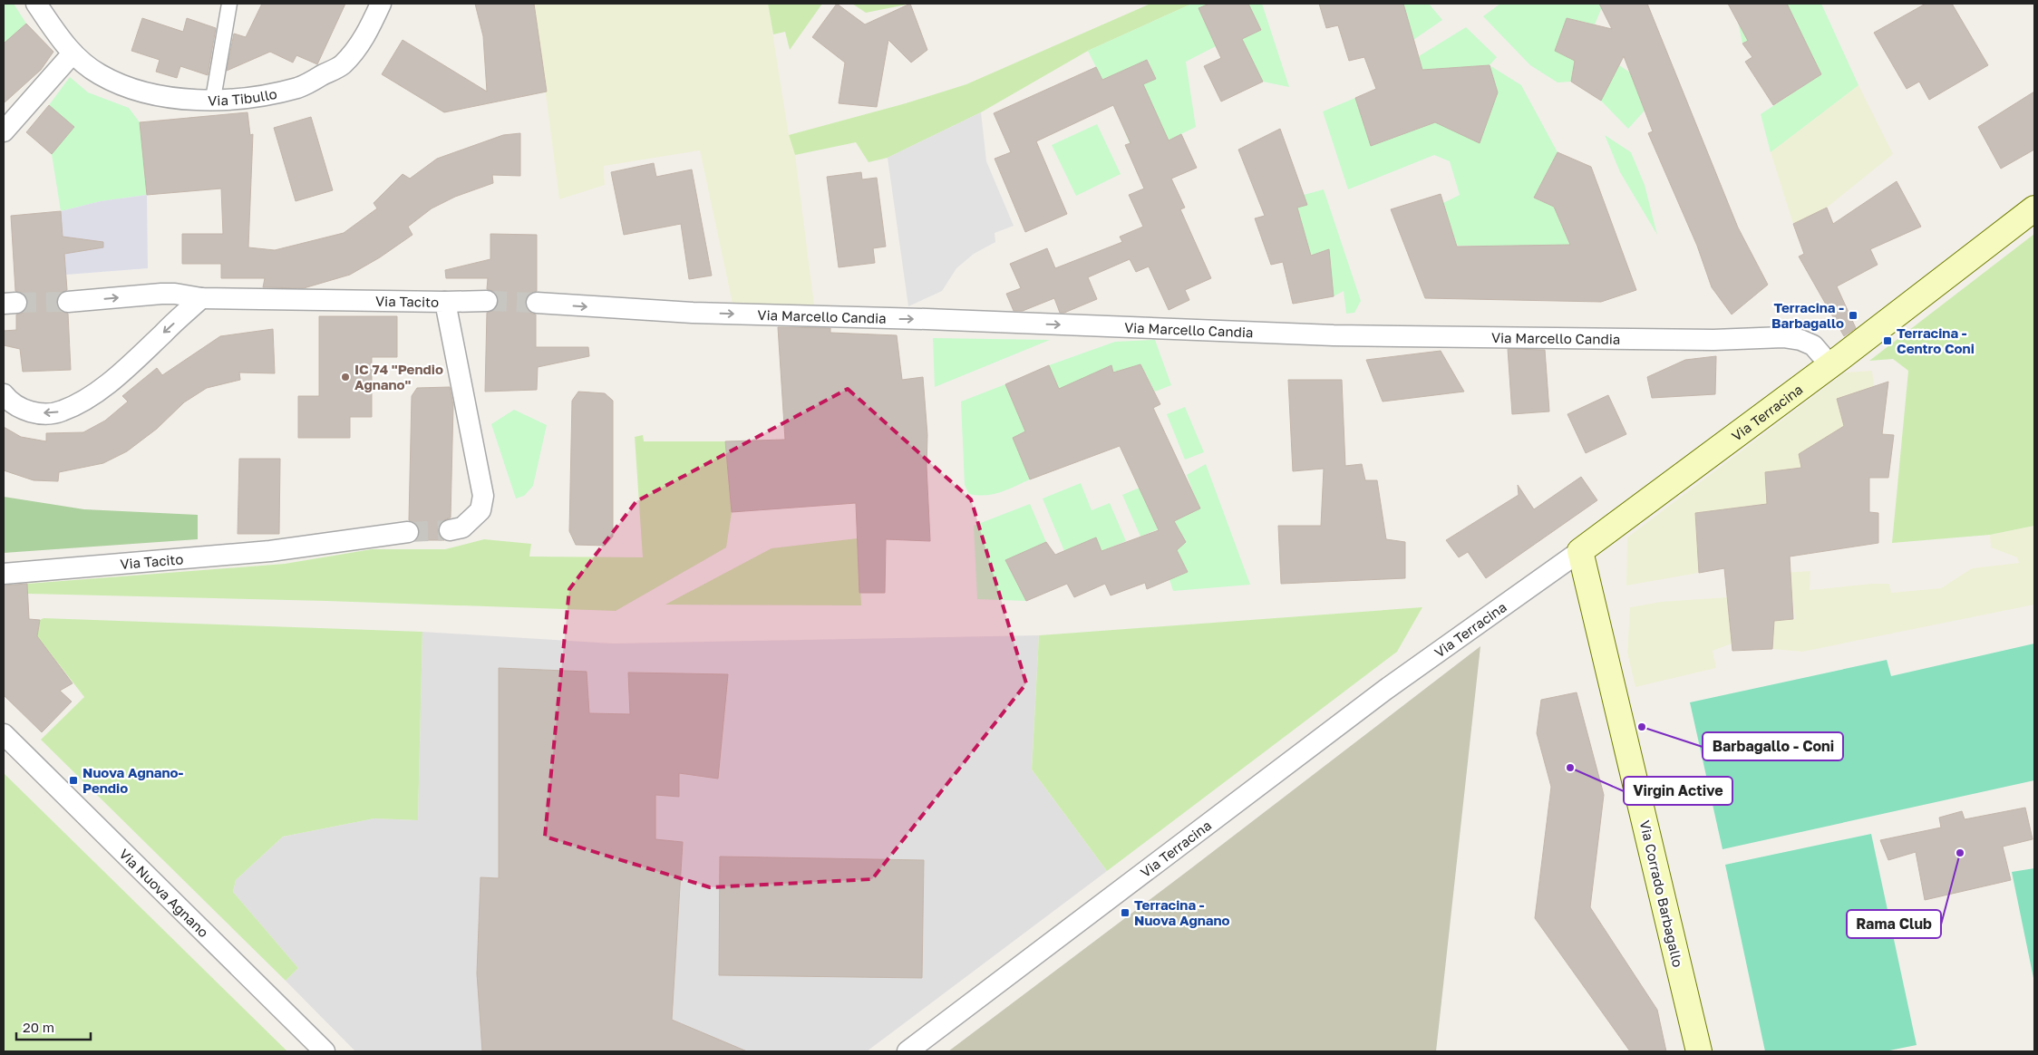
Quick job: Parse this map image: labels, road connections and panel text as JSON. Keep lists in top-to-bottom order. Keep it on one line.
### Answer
{"streets":{"main road":["Via Terracina","Via Corrado Barbagallo"],"street":["Via Tibullo","Via Tacito","Via Marcello Candia","Via Nuova Agnano"]},"crossings":[["Via Marcello Candia","Via Terracina"],["Via Terracina","Via Corrado Barbagallo"]],"one_way":["Via Marcello Candia"],"places":{"transit":["Terracina - Barbagallo","Terracina - Centro Coni","Nuova Agnano- Pendio","Terracina - Nuova Agnano"],"other":["IC 74 \"Pendio Agnano\"","Barbagallo - Coni","Virgin Active","Rama Club"]},"scale_bar":"20 m"}
